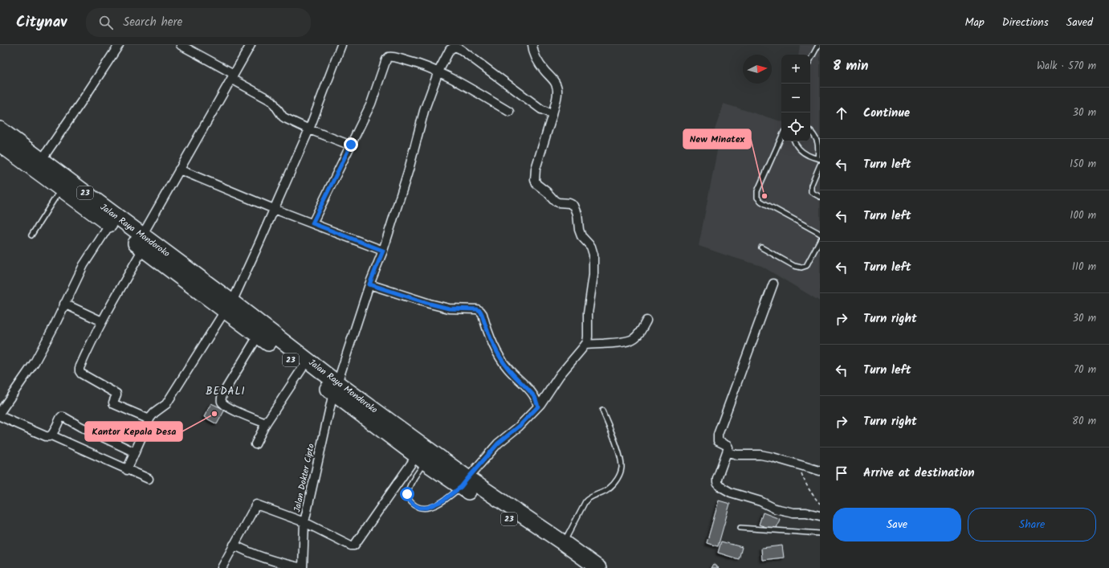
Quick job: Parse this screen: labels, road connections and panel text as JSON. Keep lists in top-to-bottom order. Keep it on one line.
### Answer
{"streets":{"highway":["23","Jalan Raya Mondoroko"],"street":["Jalan Dokter Cipto"]},"crossings":[["Jalan Raya Mondoroko","Jalan Dokter Cipto"]],"districts":["BEDALI"],"places":["New Minatex","Kantor Kepala Desa"],"north":"right","page":{"header":"Citynav","search":"Search here","nav":["Map","Directions","Saved"],"heading":["8 min","Walk · 570 m"],"map_buttons":["+","−"],"list":[["Continue","30 m"],["Turn left","150 m"],["Turn left","100 m"],["Turn left","110 m"],["Turn right","30 m"],["Turn left","70 m"],["Turn right","80 m"],"Arrive at destination"],"buttons":["Save","Share"]}}
